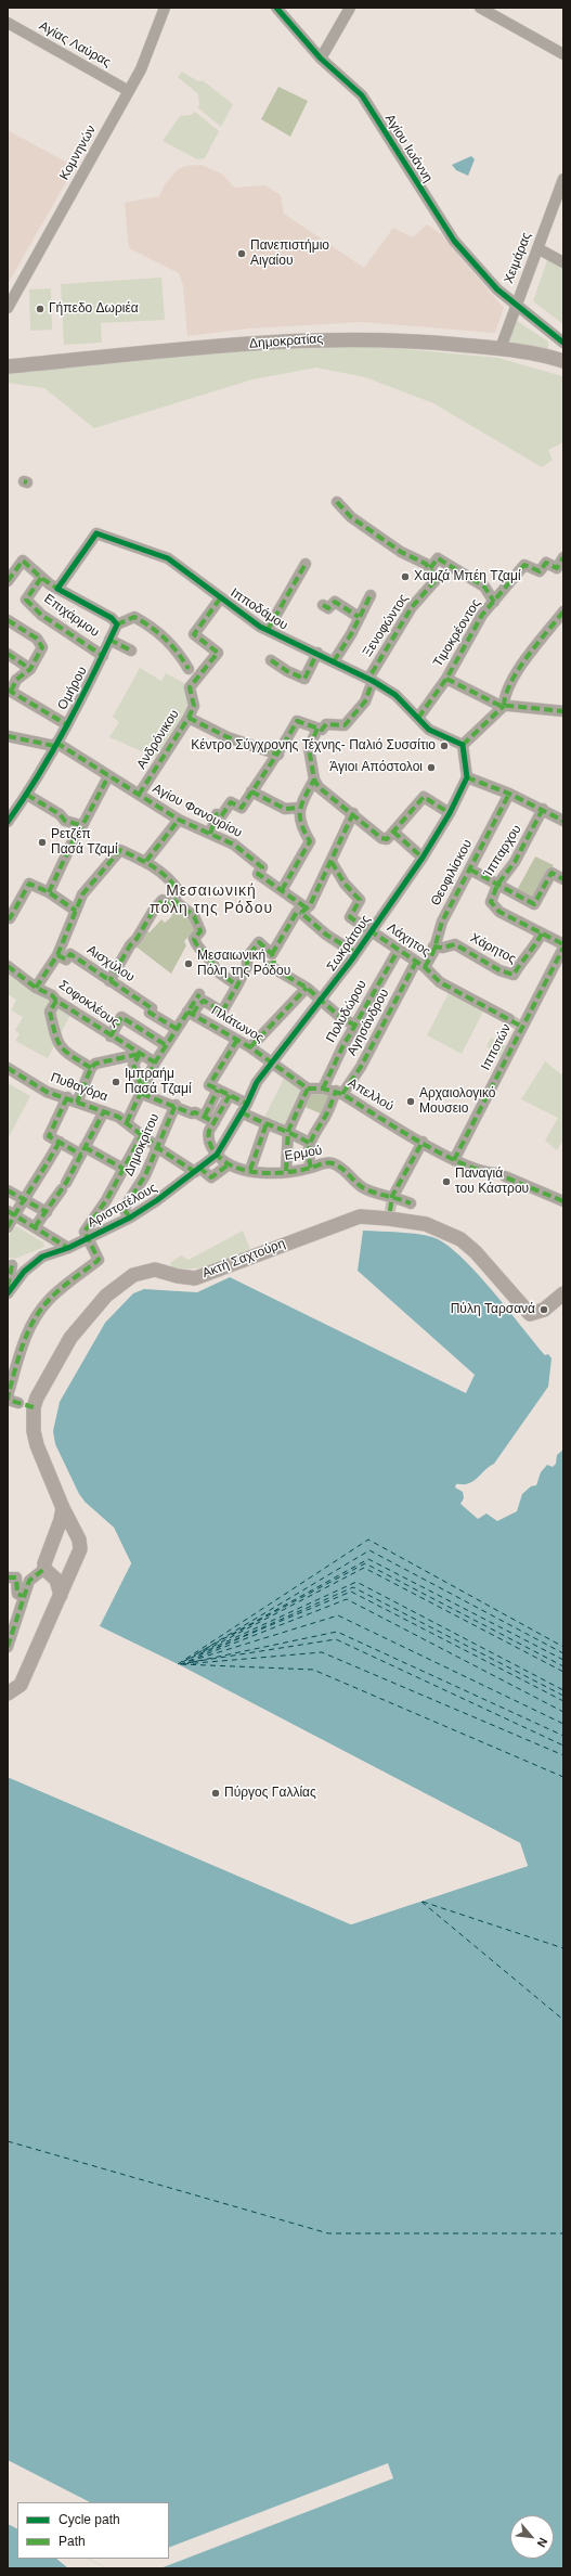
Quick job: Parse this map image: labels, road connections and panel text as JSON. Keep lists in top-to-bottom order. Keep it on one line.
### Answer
{"streets":{"main road":["Δημοκρατίας","Ακτή Σαχτούρη"],"street":["Αγίας Λαύρας","Αγίου Ιωάννη","Κομνηνών","Χειμάρας","Ιπποδάμου","Επιχάρμου","Ξενοφώντος","Τιμοκρέοντος","Ομήρου","Ανδρόνικου","Αγίου Φανουρίου","Ίππαρχου","Θεοφιλίσκου","Λάχητος","Σωκράτους","Χάρητος","Αισχύλου","Σοφοκλέους","Πολυδώρου","Αγησάνδρου","Πλάτωνος","Ιπποτών","Πυθαγόρα","Απελλού","Δημοκρίτου","Ερμού","Αριστοτέλους"]},"crossings":[["Αγίας Λαύρας","Κομνηνών"],["Αγίου Ιωάννη","Χειμάρας"],["Χειμάρας","Δημοκρατίας"],["Ιπποδάμου","Ξενοφώντος"],["Ιπποδάμου","Τιμοκρέοντος"],["Ιπποδάμου","Ανδρόνικου"],["Επιχάρμου","Ομήρου"],["Ομήρου","Αγίου Φανουρίου"],["Ανδρόνικου","Αγίου Φανουρίου"],["Ίππαρχου","Χάρητος"],["Ίππαρχου","Ιπποτών"],["Θεοφιλίσκου","Λάχητος"],["Θεοφιλίσκου","Χάρητος"],["Θεοφιλίσκου","Αγησάνδρου"],["Λάχητος","Σωκράτους"],["Λάχητος","Πολυδώρου"],["Λάχητος","Αγησάνδρου"],["Λάχητος","Ιπποτών"],["Σωκράτους","Πλάτωνος"],["Σωκράτους","Αριστοτέλους"],["Αισχύλου","Πλάτωνος"],["Σοφοκλέους","Πλάτωνος"],["Πολυδώρου","Απελλού"],["Αγησάνδρου","Απελλού"],["Πλάτωνος","Πυθαγόρα"],["Ιπποτών","Απελλού"],["Πυθαγόρα","Δημοκρίτου"],["Πυθαγόρα","Ερμού"],["Πυθαγόρα","Αριστοτέλους"],["Δημοκρίτου","Αριστοτέλους"]],"districts":["Μεσαιωνική πόλη της Ρόδου"],"places":["Πανεπιστήμιο Αιγαίου","Γήπεδο Δωριέα","Χαμζά Μπέη Τζαμί","Κέντρο Σύγχρονης Τέχνης- Παλιό Συσσίτιο","Άγιοι Απόστολοι","Ρετζέπ Πασά Τζαμί","Μεσαιωνική Πόλη της Ρόδου","Ιμπραήμ Πασά Τζαμί","Αρχαιολογικό Μουσειο","Παναγιά του Κάστρου","Πύλη Ταρσανά","Πύργος Γαλλίας"],"legend":["Cycle path","Path"],"north":"bottom right"}
